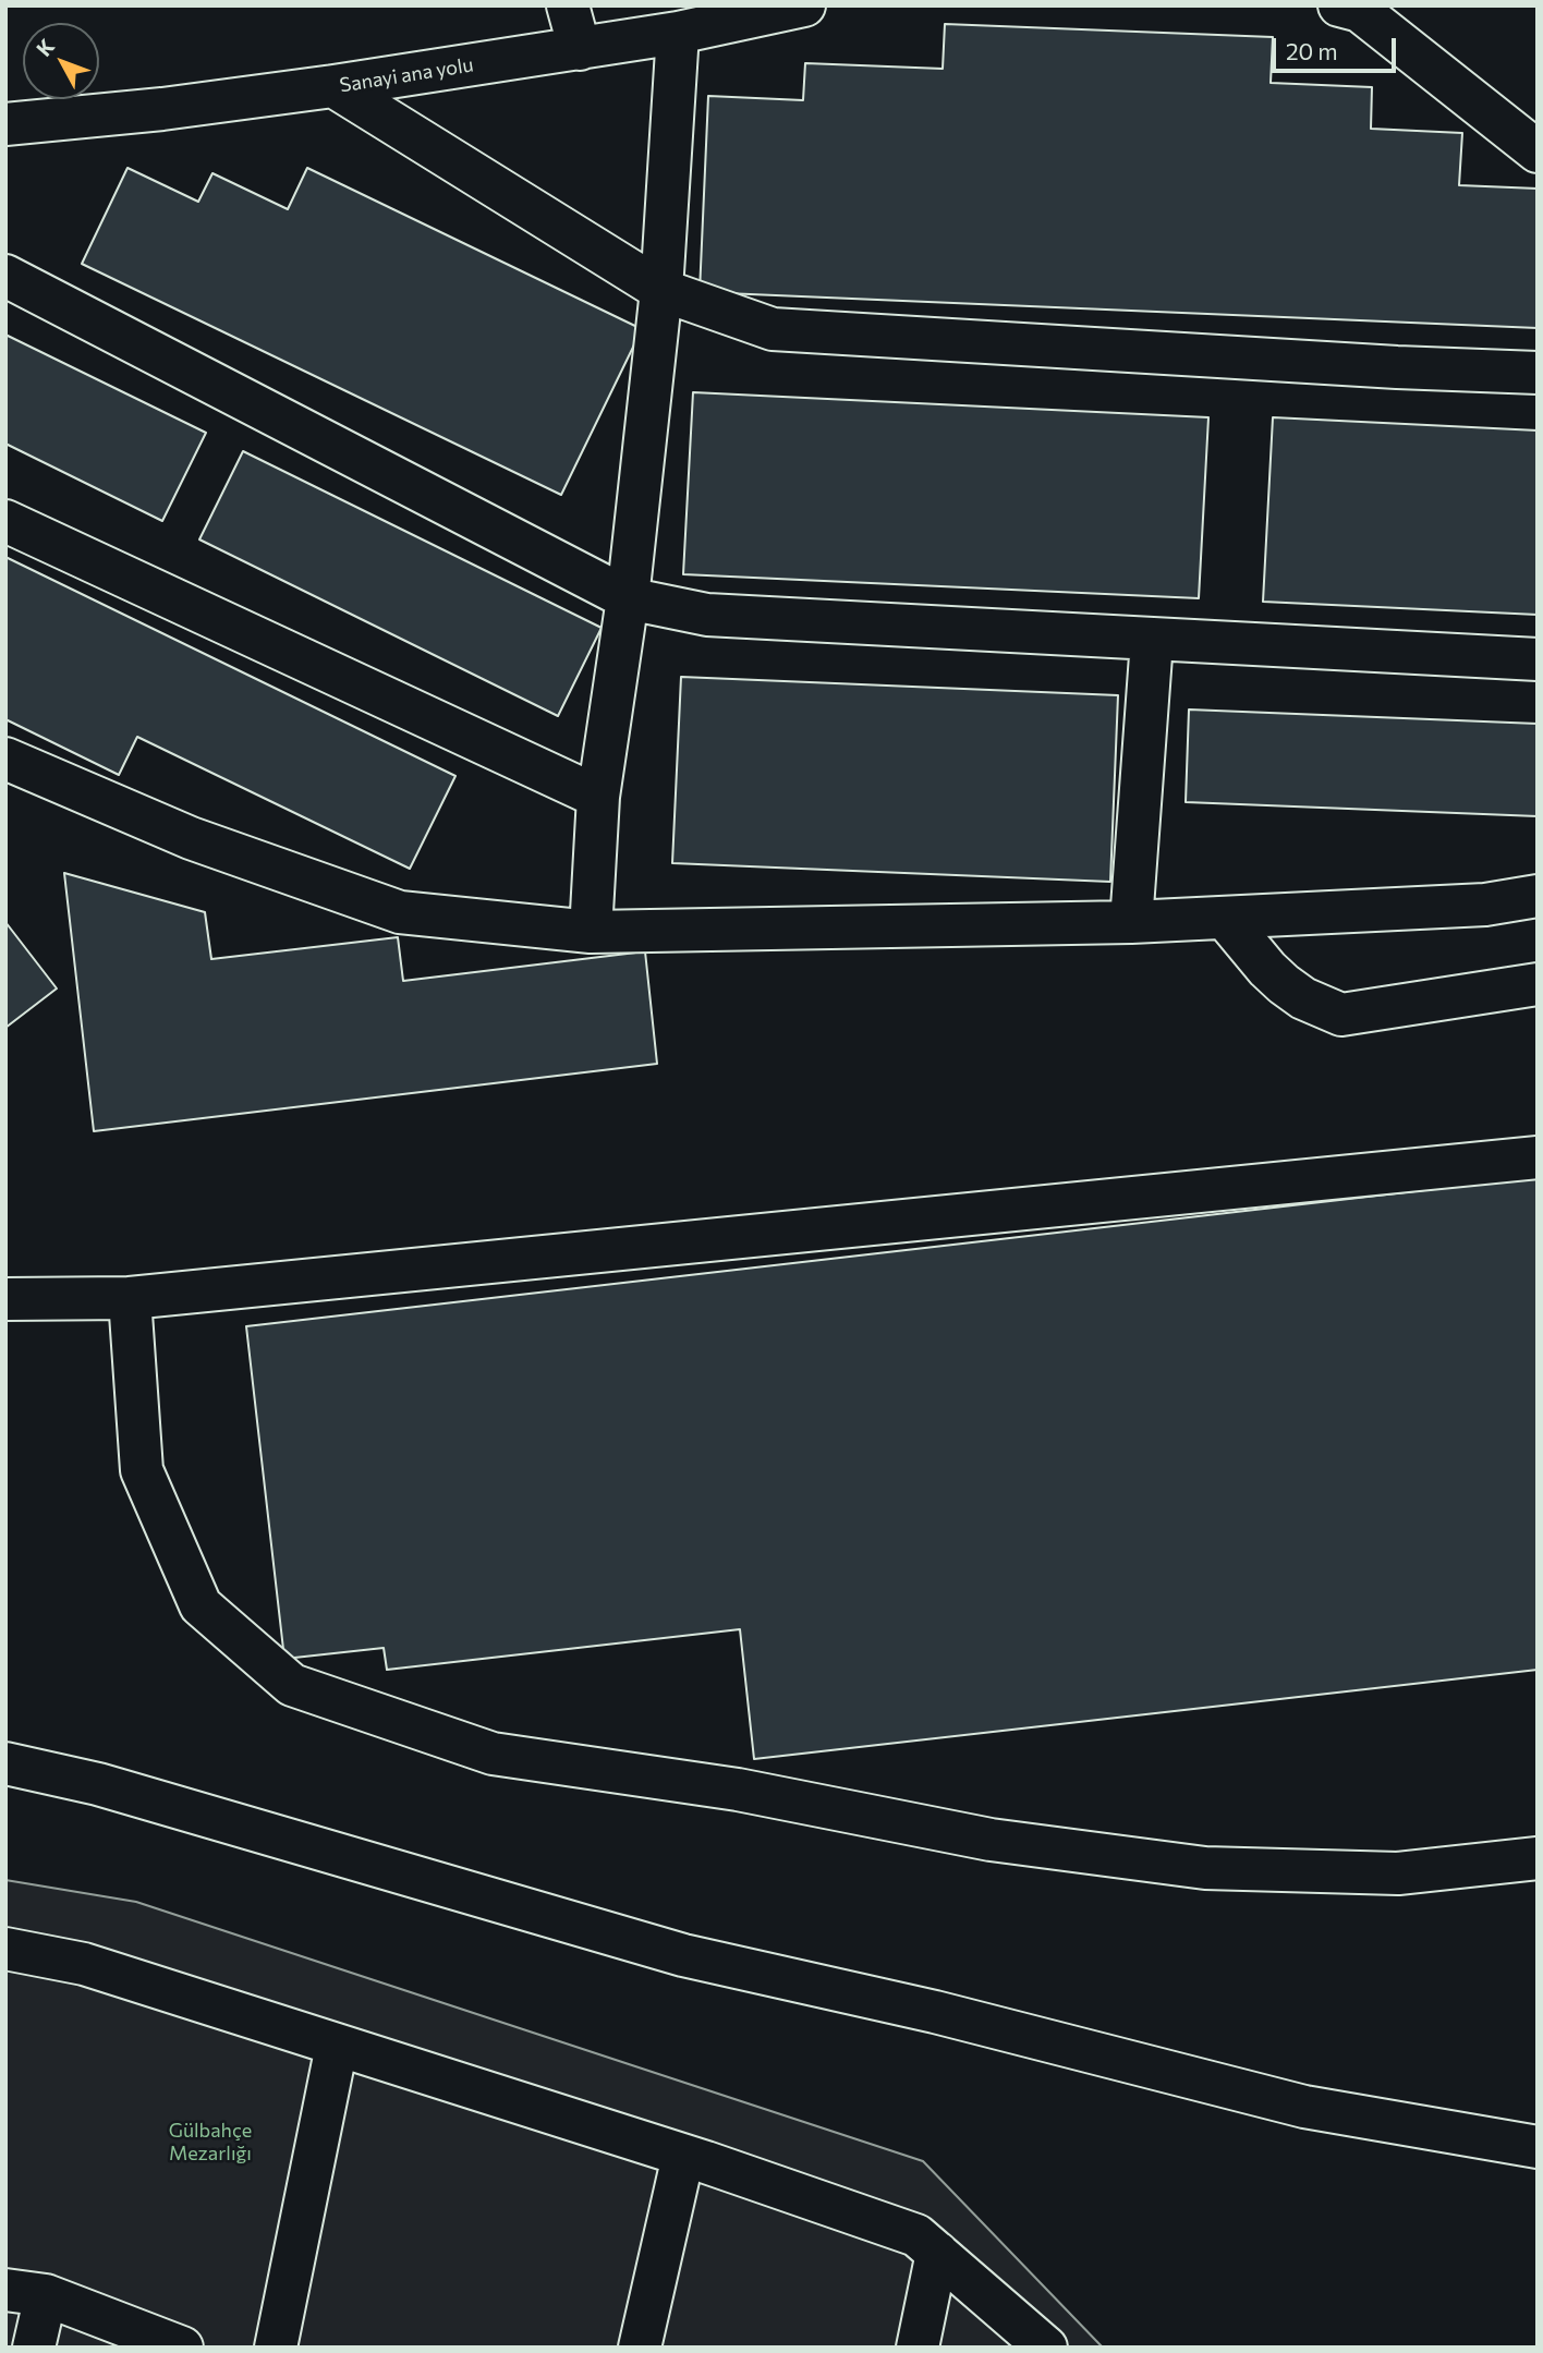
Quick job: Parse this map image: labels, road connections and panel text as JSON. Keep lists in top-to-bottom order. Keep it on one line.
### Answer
{"streets":{"street":["Sanayi ana yolu"]},"parks":["Gülbahçe Mezarlığı"],"scale_bar":"20 m","north":"top left"}
